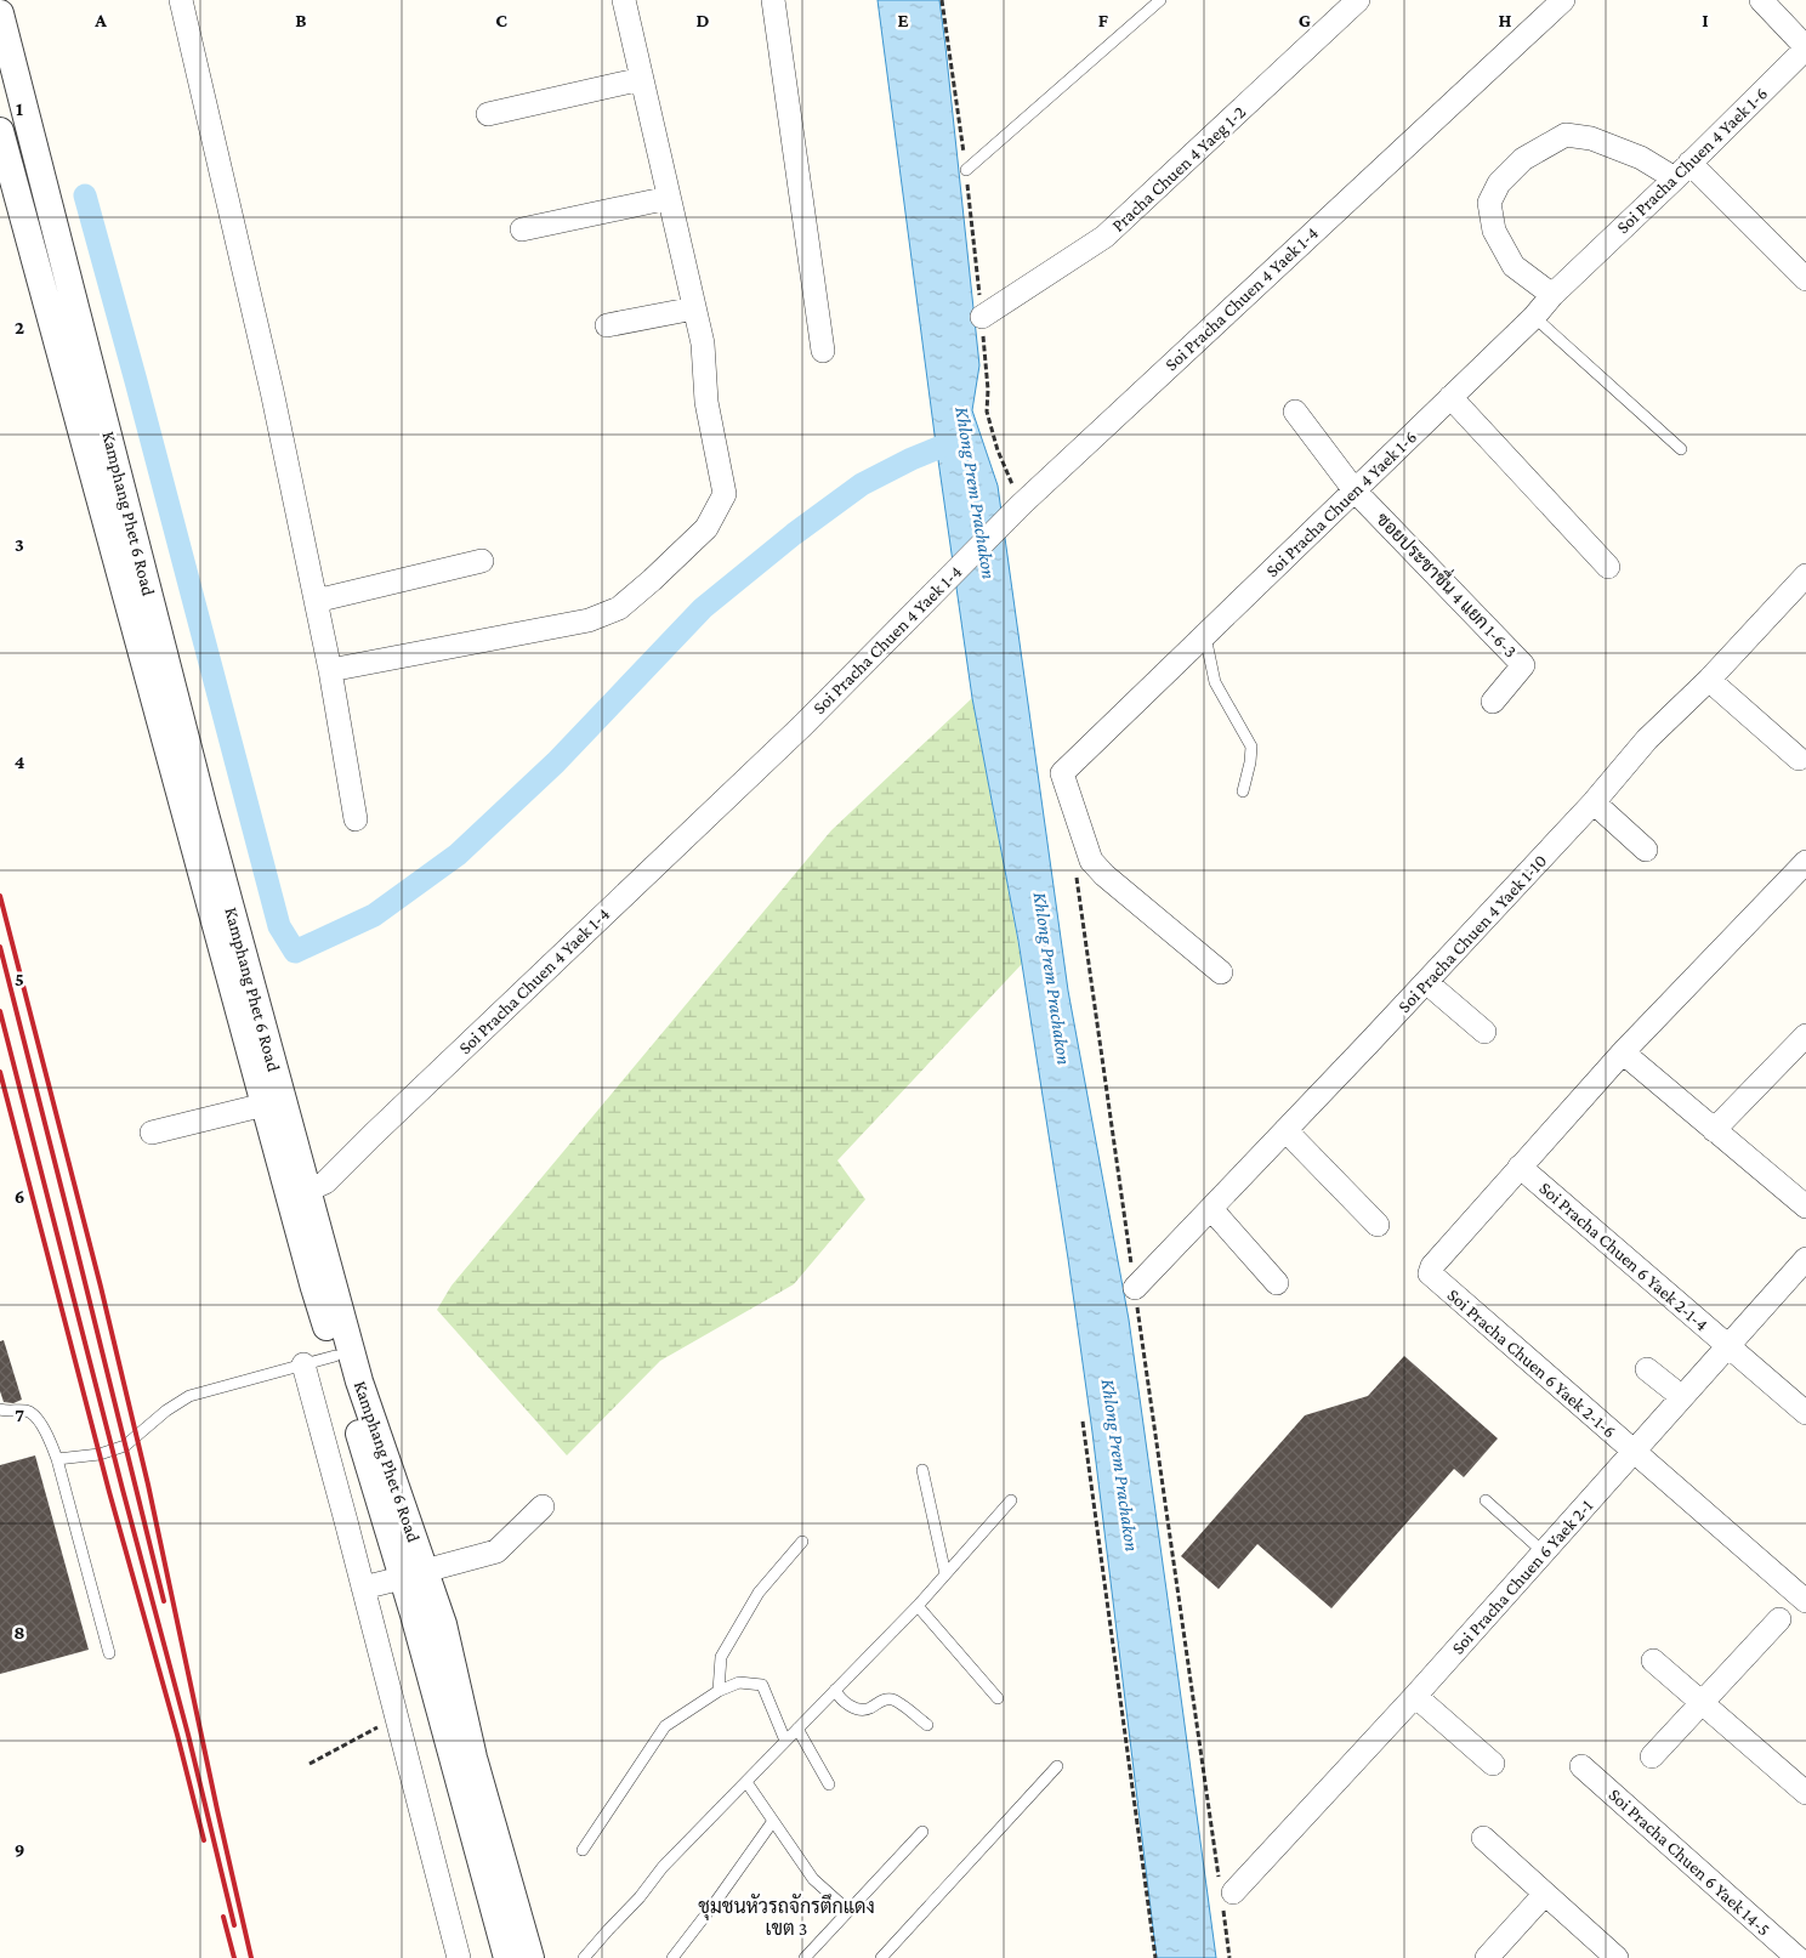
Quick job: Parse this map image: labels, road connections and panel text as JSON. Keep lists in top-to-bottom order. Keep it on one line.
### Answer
{"streets":{"street":["Soi Pracha Chuen 4 Yaek 1-6","Pracha Chuen 4 Yaeg 1-2","Soi Pracha Chuen 4 Yaek 1-4","Kamphang Phet 6 Road","ซอยประชาชื่น 4 แยก 1-6-3","Soi Pracha Chuen 4 Yaek 1-10","Soi Pracha Chuen 6 Yaek 2-1-4","Soi Pracha Chuen 6 Yaek 2-1-6","Soi Pracha Chuen 6 Yaek 2-1","Soi Pracha Chuen 6 Yaek 14-5"]},"crossings":[["Soi Pracha Chuen 4 Yaek 1-6","ซอยประชาชื่น 4 แยก 1-6-3"],["Soi Pracha Chuen 4 Yaek 1-4","Kamphang Phet 6 Road"],["Soi Pracha Chuen 6 Yaek 2-1-4","Soi Pracha Chuen 6 Yaek 2-1-6"],["Soi Pracha Chuen 6 Yaek 2-1-4","Soi Pracha Chuen 6 Yaek 2-1"],["Soi Pracha Chuen 6 Yaek 2-1-6","Soi Pracha Chuen 6 Yaek 2-1"]],"districts":["ชุมชนหัวรถจักรตึกแดง เขต 3"],"water":["Khlong Prem Prachakon"],"grid":{"columns":["A","B","C","D","E","F","G","H","I"],"rows":["1","2","3","4","5","6","7","8","9"]}}
